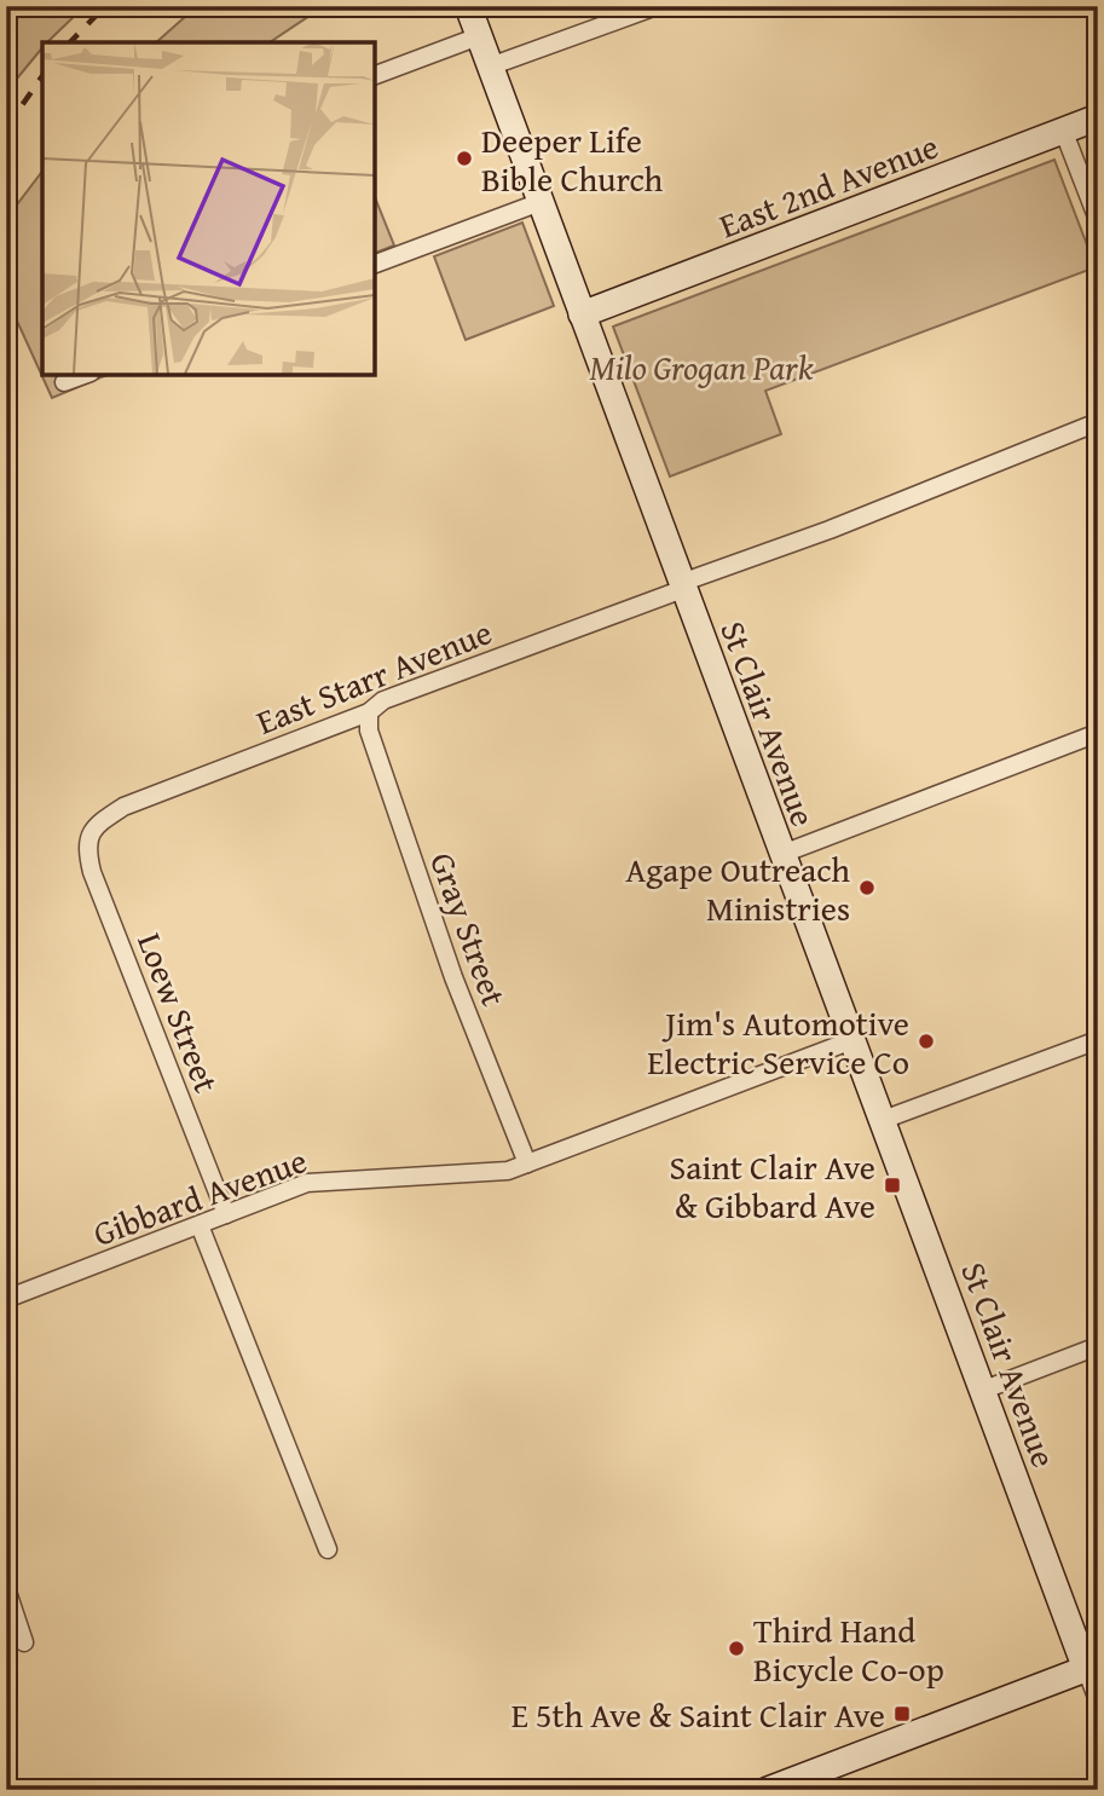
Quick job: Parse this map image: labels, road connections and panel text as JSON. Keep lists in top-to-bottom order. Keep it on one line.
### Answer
{"streets":{"street":["East 2nd Avenue","East Starr Avenue","St Clair Avenue","Gray Street","Loew Street","Gibbard Avenue"]},"crossings":[["East 2nd Avenue","St Clair Avenue"],["East Starr Avenue","St Clair Avenue"],["East Starr Avenue","Gray Street"],["East Starr Avenue","Loew Street"],["St Clair Avenue","Gibbard Avenue"],["Gray Street","Gibbard Avenue"],["Loew Street","Gibbard Avenue"]],"parks":["Milo Grogan Park"],"places":{"other":["Deeper Life Bible Church","Agape Outreach Ministries","Jim's Automotive Electric Service Co","Third Hand Bicycle Co-op"],"transit":["Saint Clair Ave & Gibbard Ave","E 5th Ave & Saint Clair Ave"]}}
